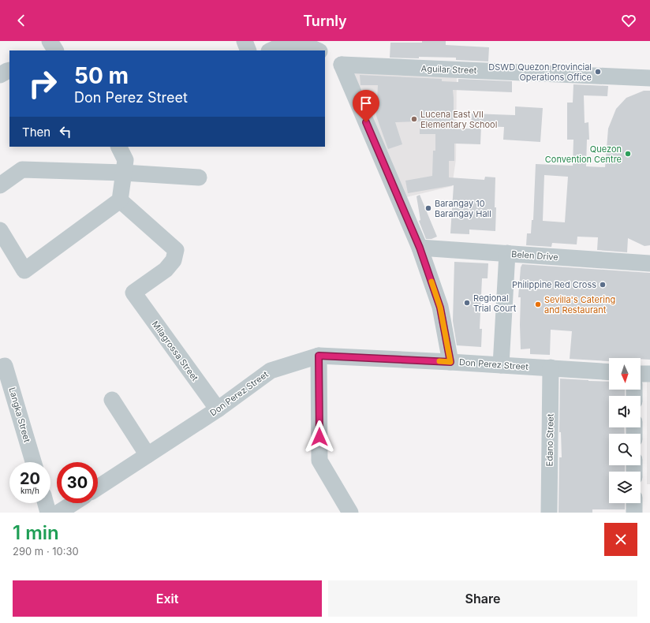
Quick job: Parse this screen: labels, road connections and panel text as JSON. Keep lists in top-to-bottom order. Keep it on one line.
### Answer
{"streets":{"street":["Aguilar Street","Belen Drive","Milagrossa Street","Don Perez Street","Langka Street","Edano Street"]},"crossings":[["Milagrossa Street","Don Perez Street"],["Don Perez Street","Edano Street"]],"places":["DSWD Quezon Provincial Operations Office","Lucena East VII Elementary School","Quezon Convention Centre","Barangay 10 Barangay Hall","Philippine Red Cross","Regional Trial Court","Sevilla's Catering and Restaurant"],"north":"bottom","page":{"header":"Turnly","turn":["50 m","Don Perez Street"],"then":"Then","speed":"20 km/h","limit":"30","heading":["1 min","290 m · 10:30"],"buttons":["Exit","Share"]}}
